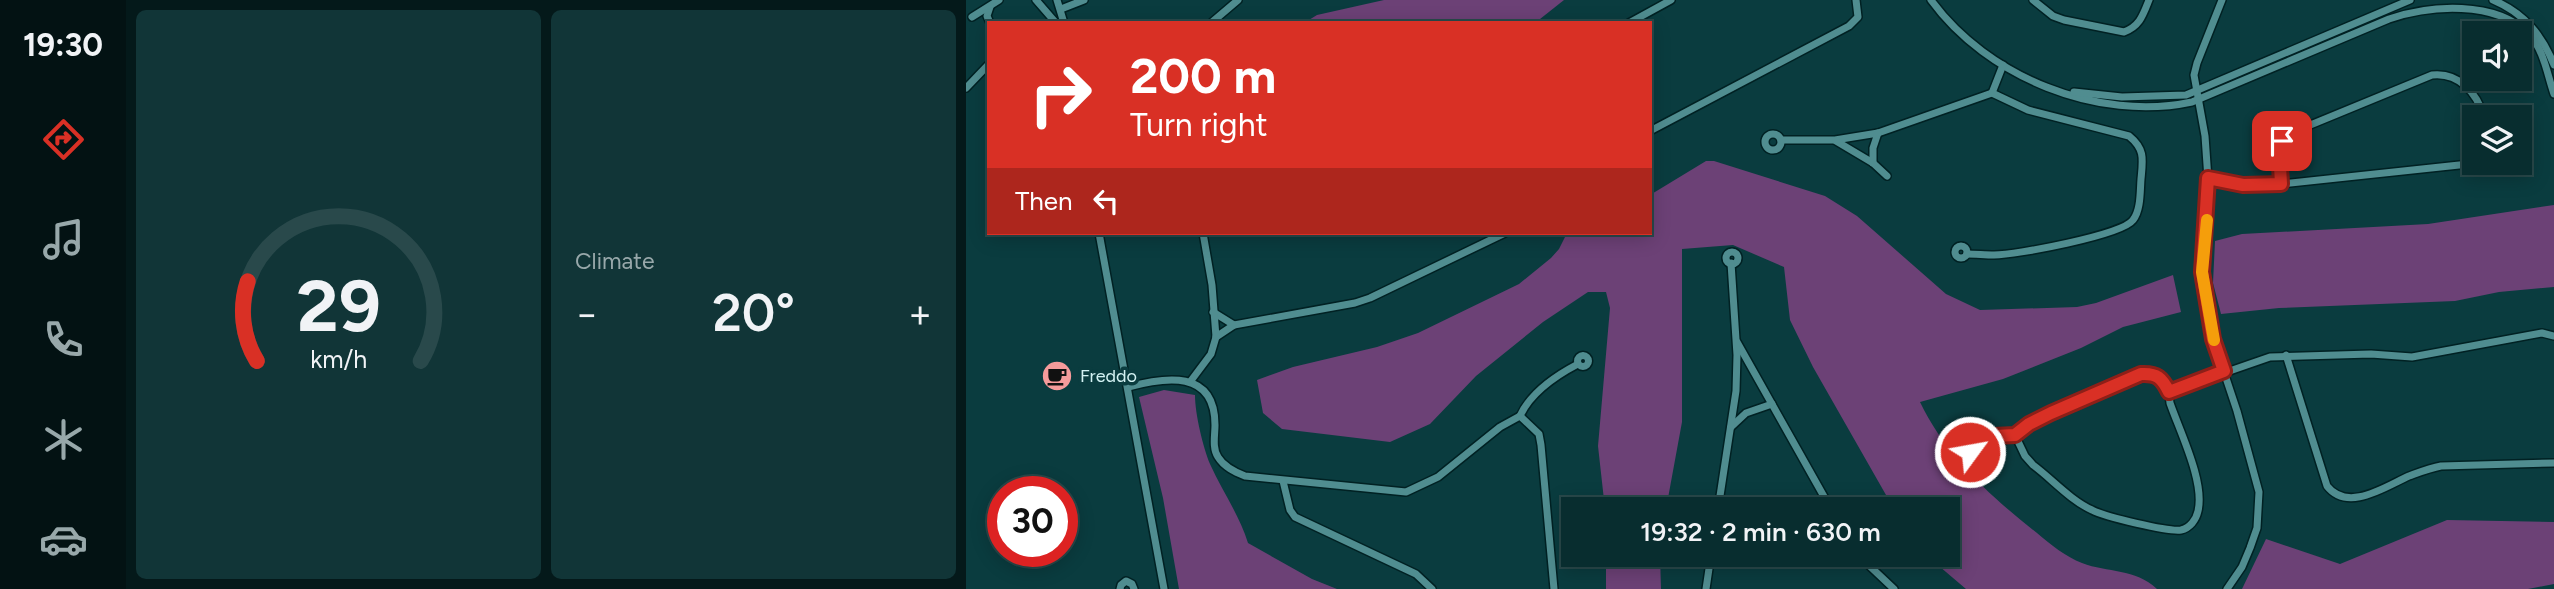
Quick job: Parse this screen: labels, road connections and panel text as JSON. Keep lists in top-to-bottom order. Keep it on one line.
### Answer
{"places":{"cafe":["Freddo"]},"page":{"tabs":"19:30","tile":"Climate","turn":["200 m","Turn right"],"then":"Then","heat":["−","20°","+"],"limit":"30","trip":"19:32 · 2 min · 630 m","gauge":["29","km/h"]}}
